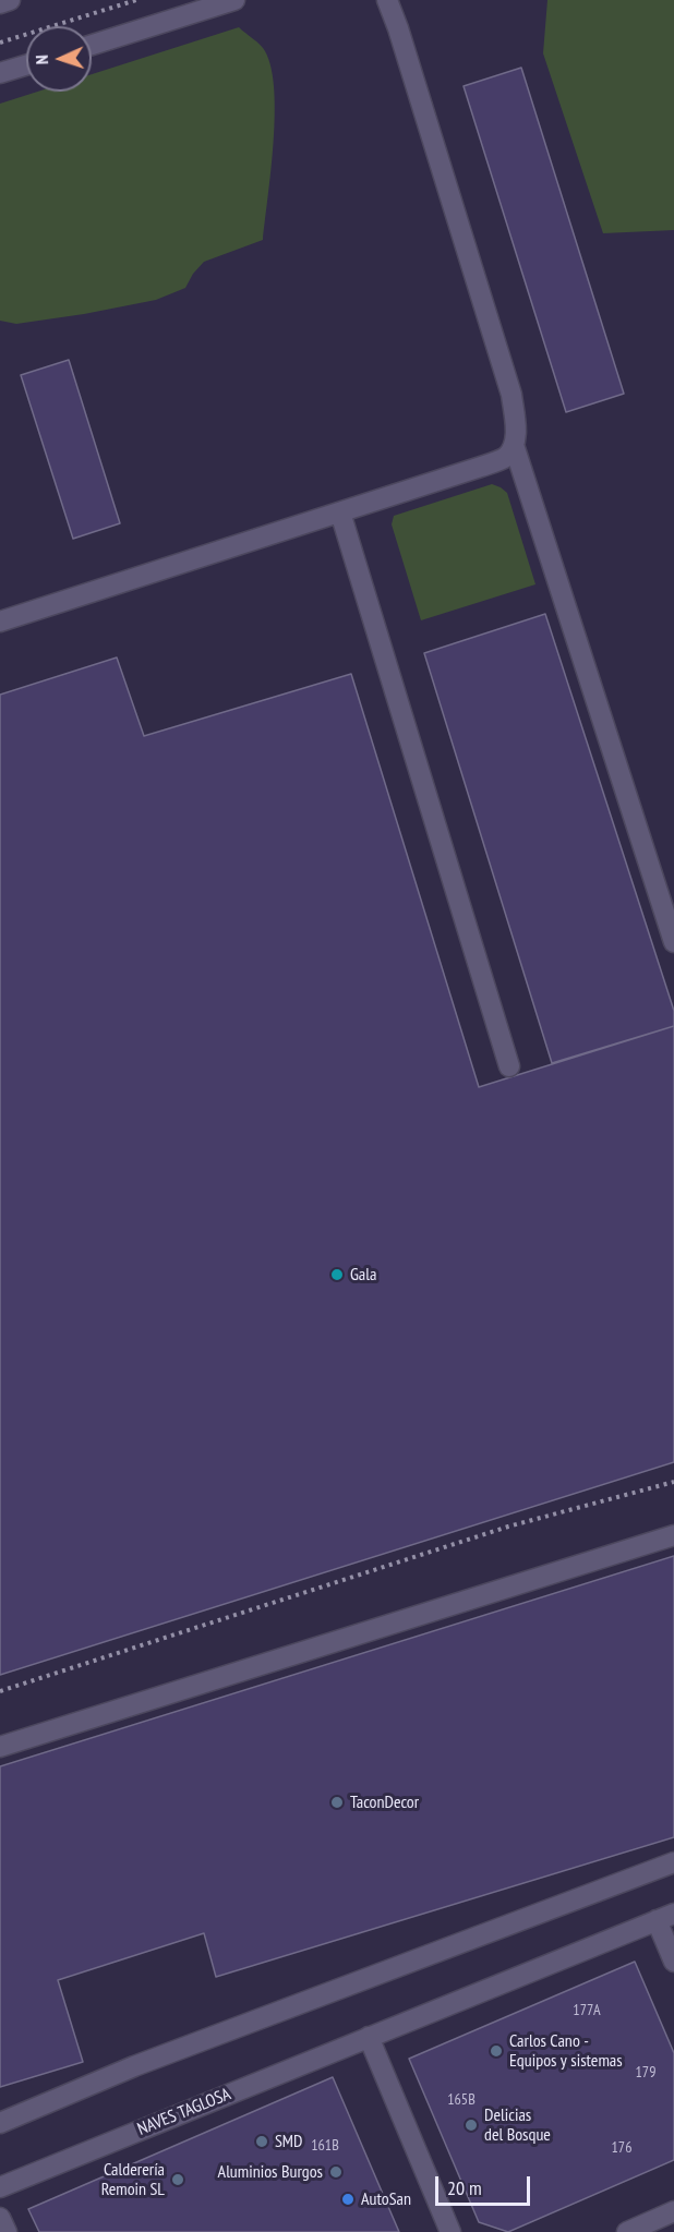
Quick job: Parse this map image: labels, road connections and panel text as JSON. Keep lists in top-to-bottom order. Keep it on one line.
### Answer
{"streets":{"lane":["NAVES TAGLOSA"]},"places":["Gala","TaconDecor","Carlos Cano - Equipos y sistemas","Delicias del Bosque","SMD","Aluminios Burgos","Calderería Remoin SL","AutoSan"],"house_numbers":["177A","179","165B","161B","176"],"scale_bar":"20 m","north":"left"}
